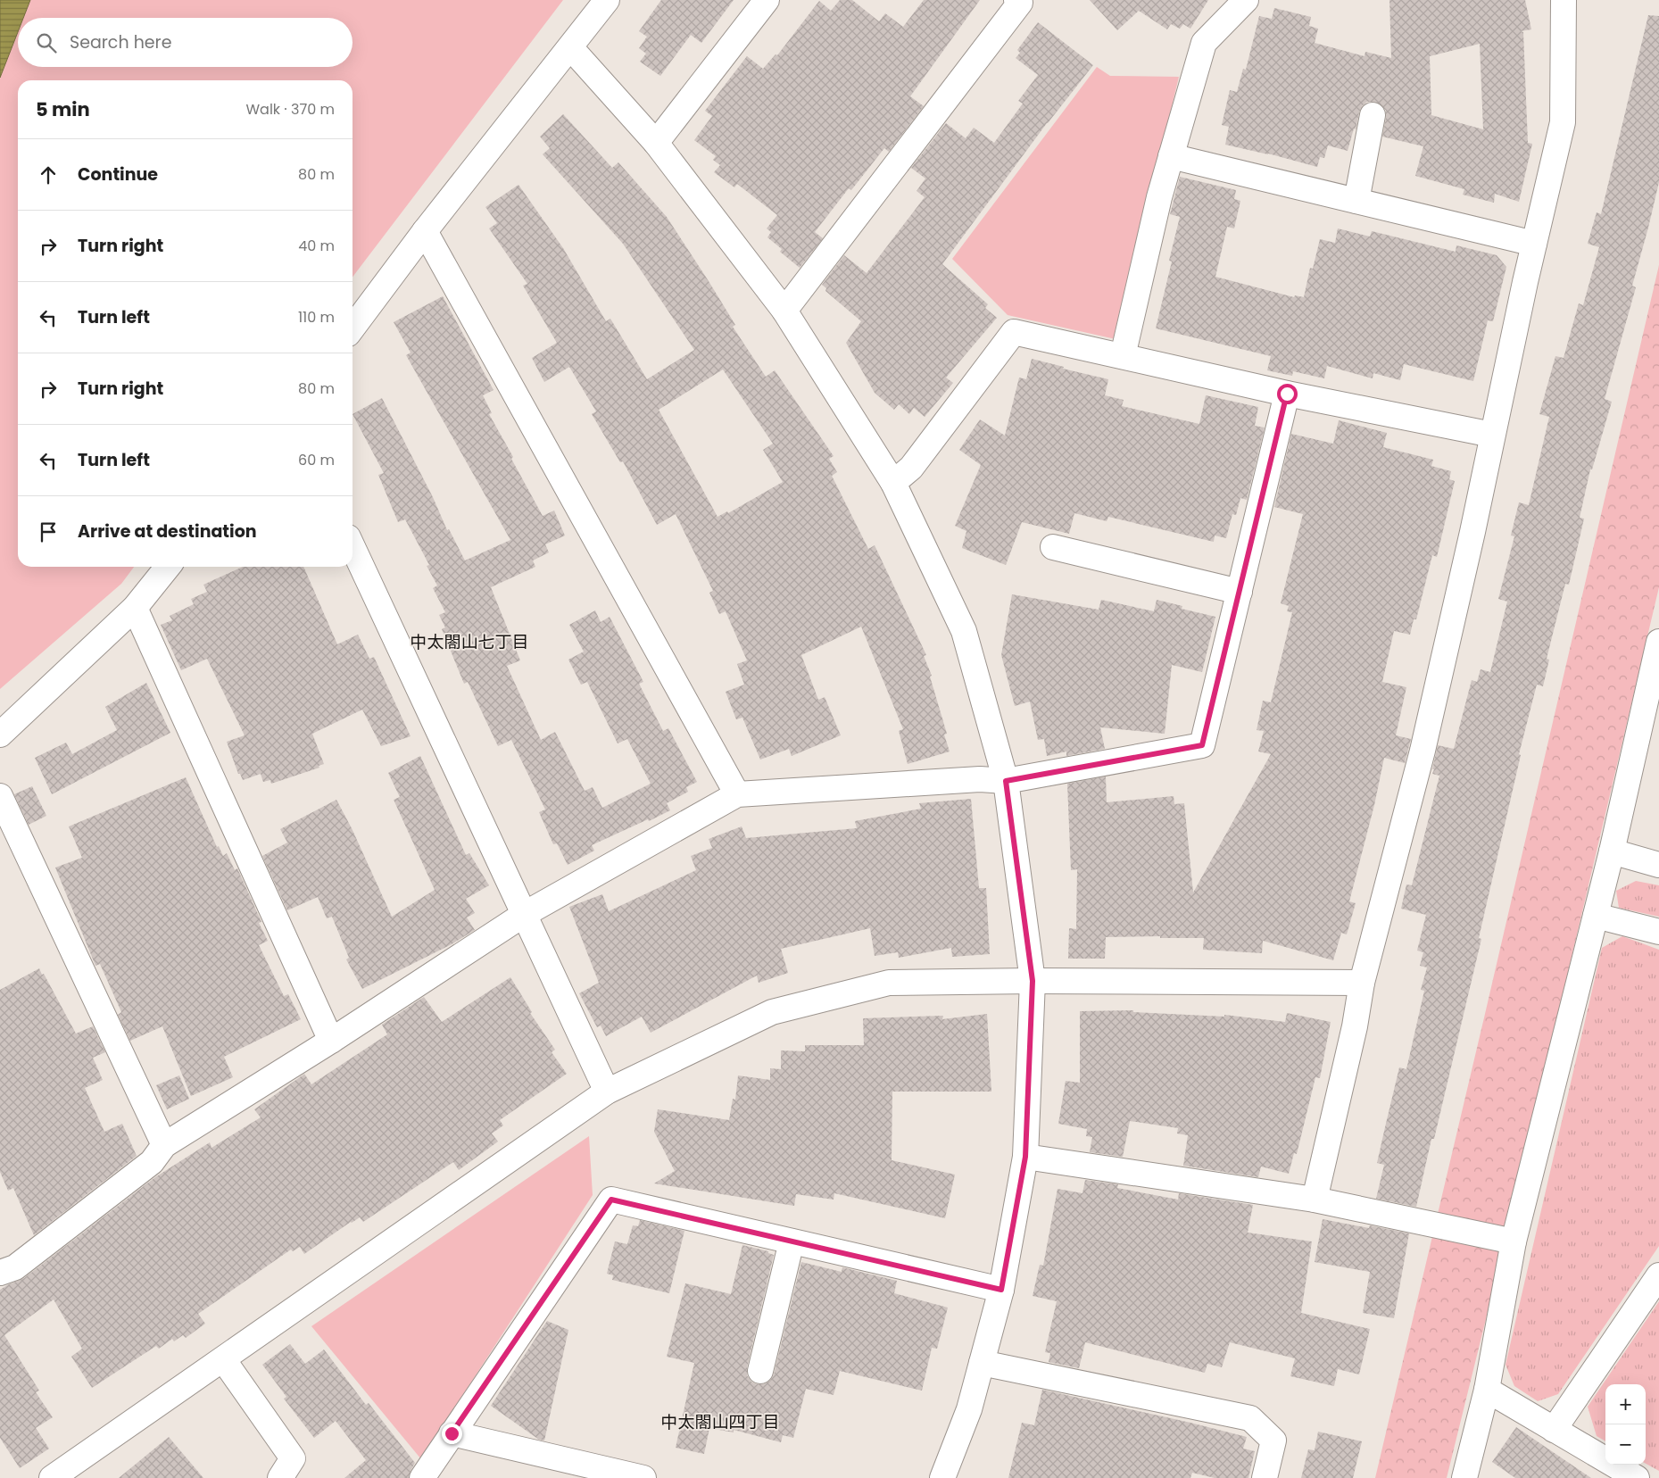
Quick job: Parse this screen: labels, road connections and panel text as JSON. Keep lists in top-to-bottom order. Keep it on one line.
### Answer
{"districts":["中太閤山七丁目","中太閤山四丁目"],"page":{"search":"Search here","heading":["5 min","Walk · 370 m"],"list":[["Continue","80 m"],["Turn right","40 m"],["Turn left","110 m"],["Turn right","80 m"],["Turn left","60 m"],"Arrive at destination"],"map_buttons":["+","−"]}}
